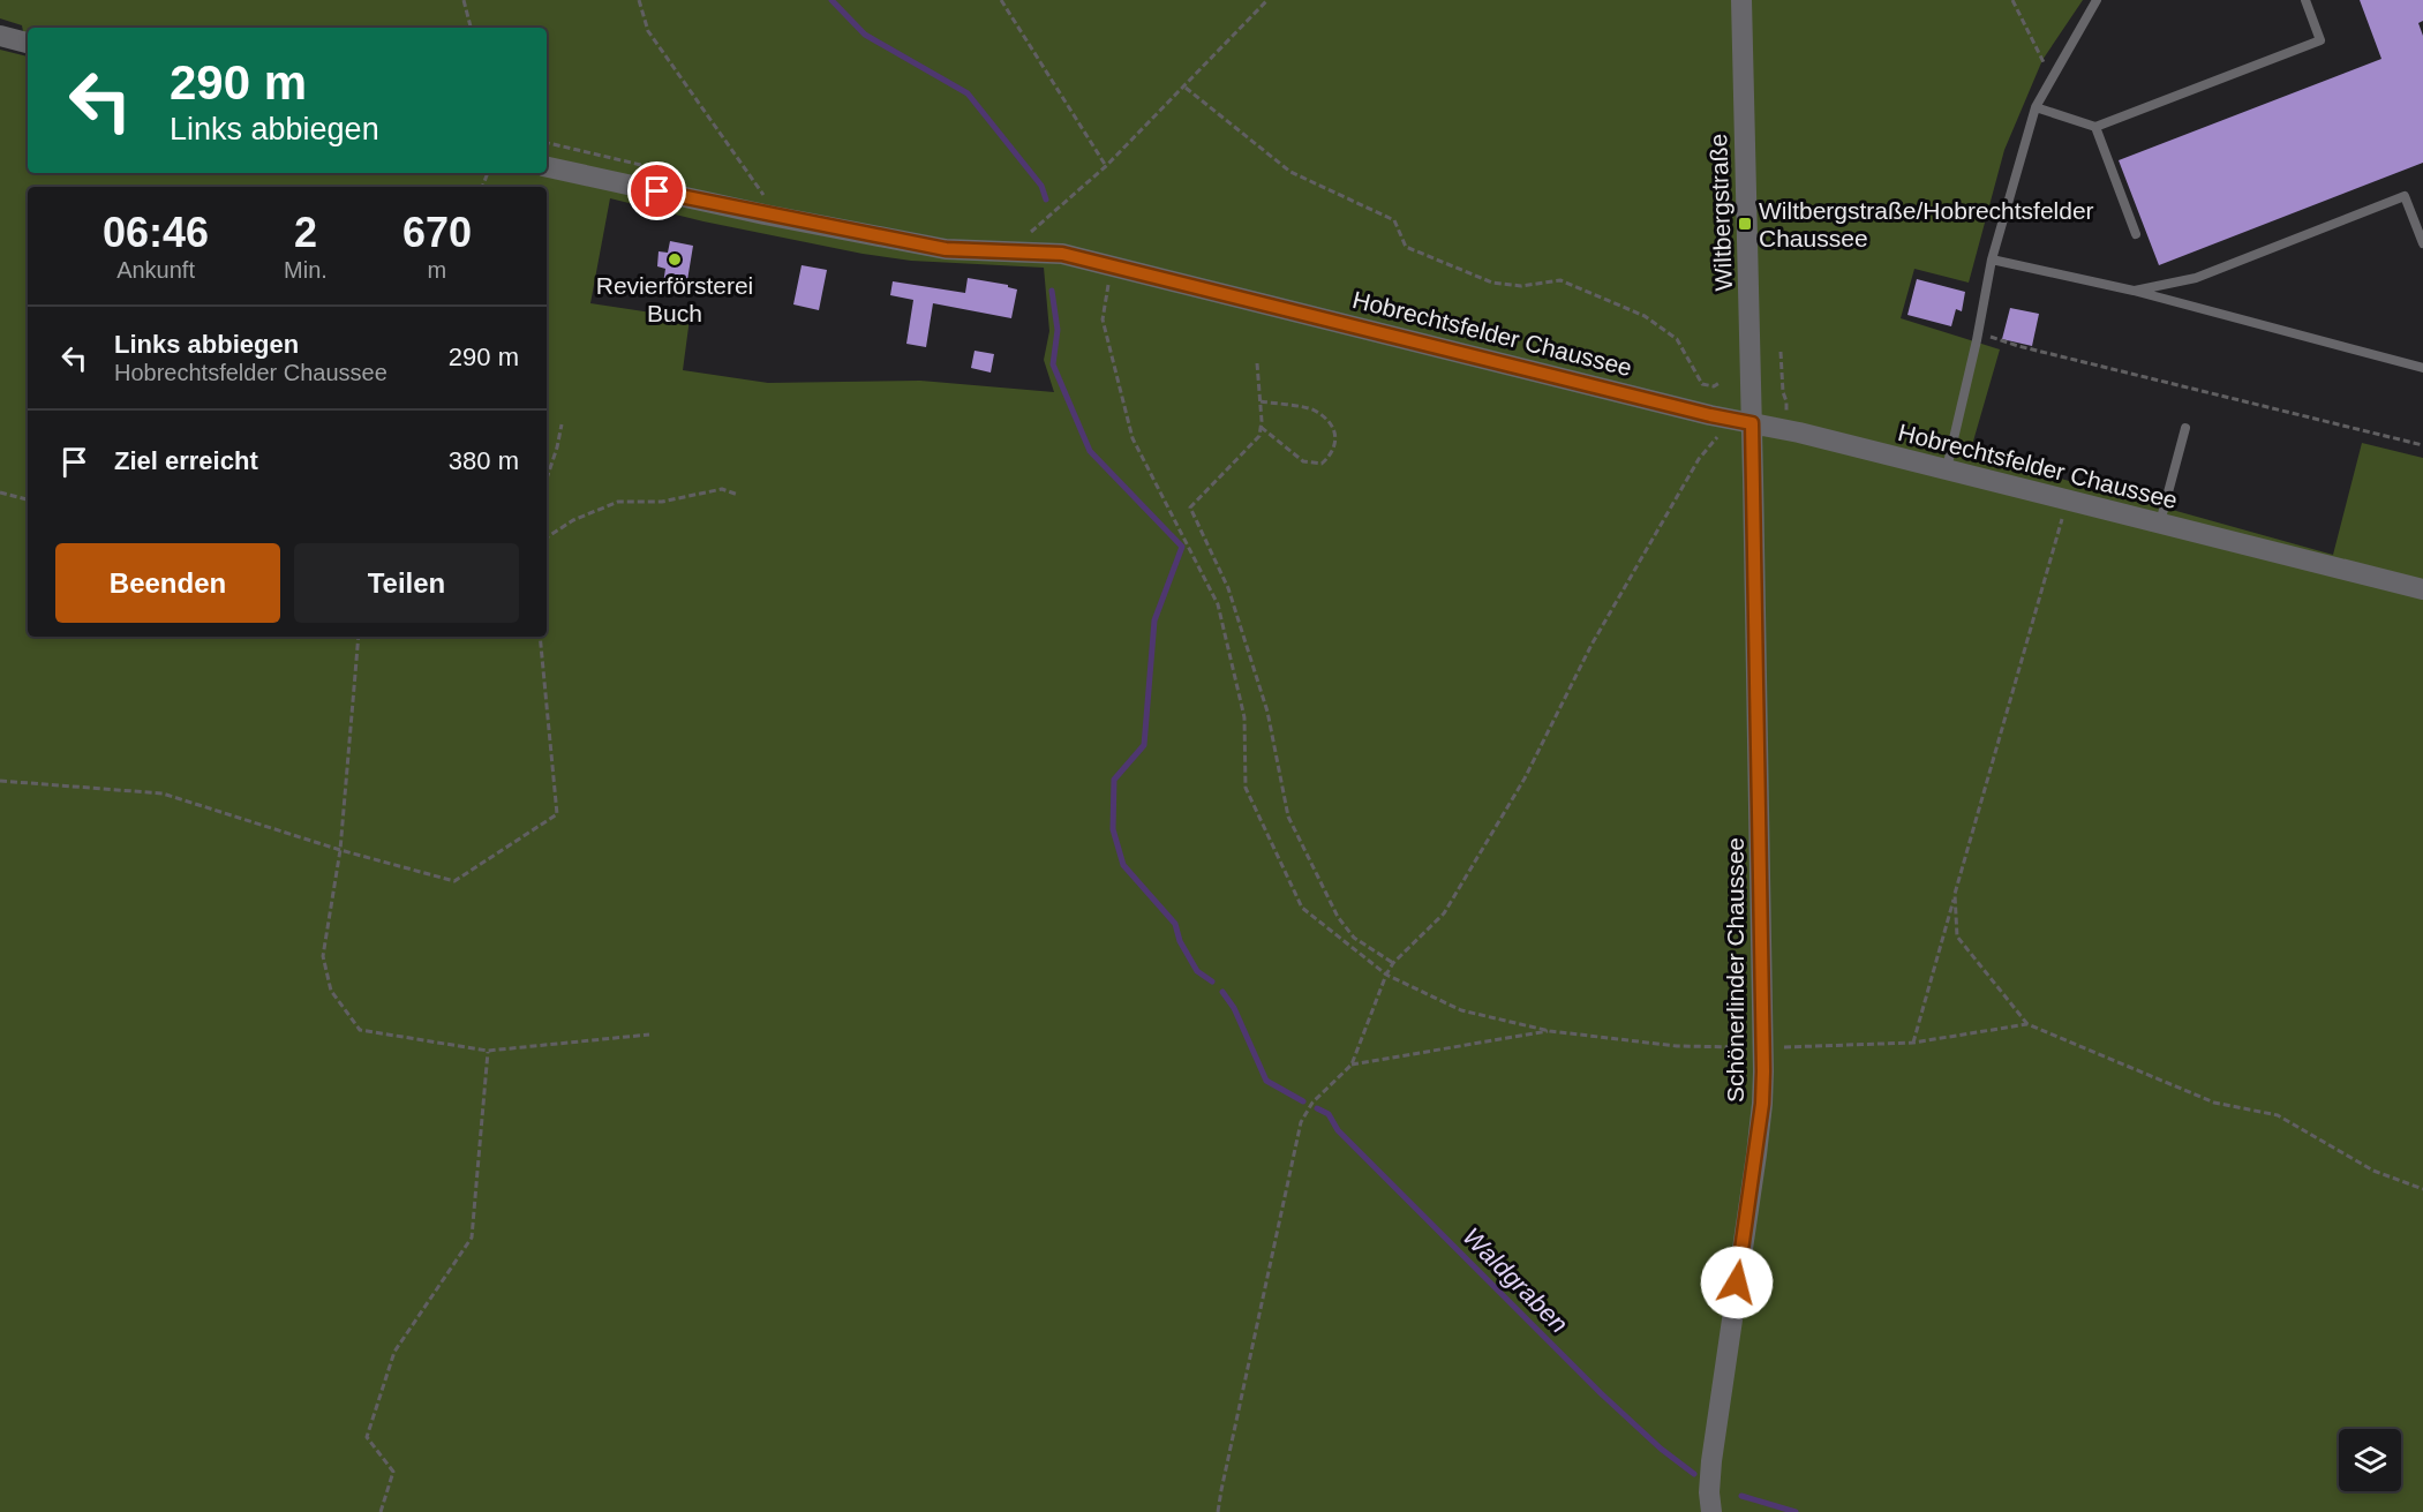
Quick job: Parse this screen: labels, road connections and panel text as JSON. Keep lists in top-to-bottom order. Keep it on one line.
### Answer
{"streets":{"main road":["Wiltbergstraße","Hobrechtsfelder Chaussee","Schönerlinder Chaussee"]},"crossings":[["Wiltbergstraße","Hobrechtsfelder Chaussee"],["Wiltbergstraße","Schönerlinder Chaussee"],["Hobrechtsfelder Chaussee","Schönerlinder Chaussee"]],"water":["Waldgraben"],"places":{"transit":["Wiltbergstraße/Hobrechtsfelder Chaussee"],"other":["Revierförsterei Buch"]},"page":{"turn":["290 m","Links abbiegen"],"eta":["06:46","Ankunft","2","Min.","670","m"],"list":[{"name":"Links abbiegen","note":"Hobrechtsfelder Chaussee","value":"290 m"},{"name":"Ziel erreicht","value":"380 m"}],"buttons":["Beenden","Teilen"]}}
